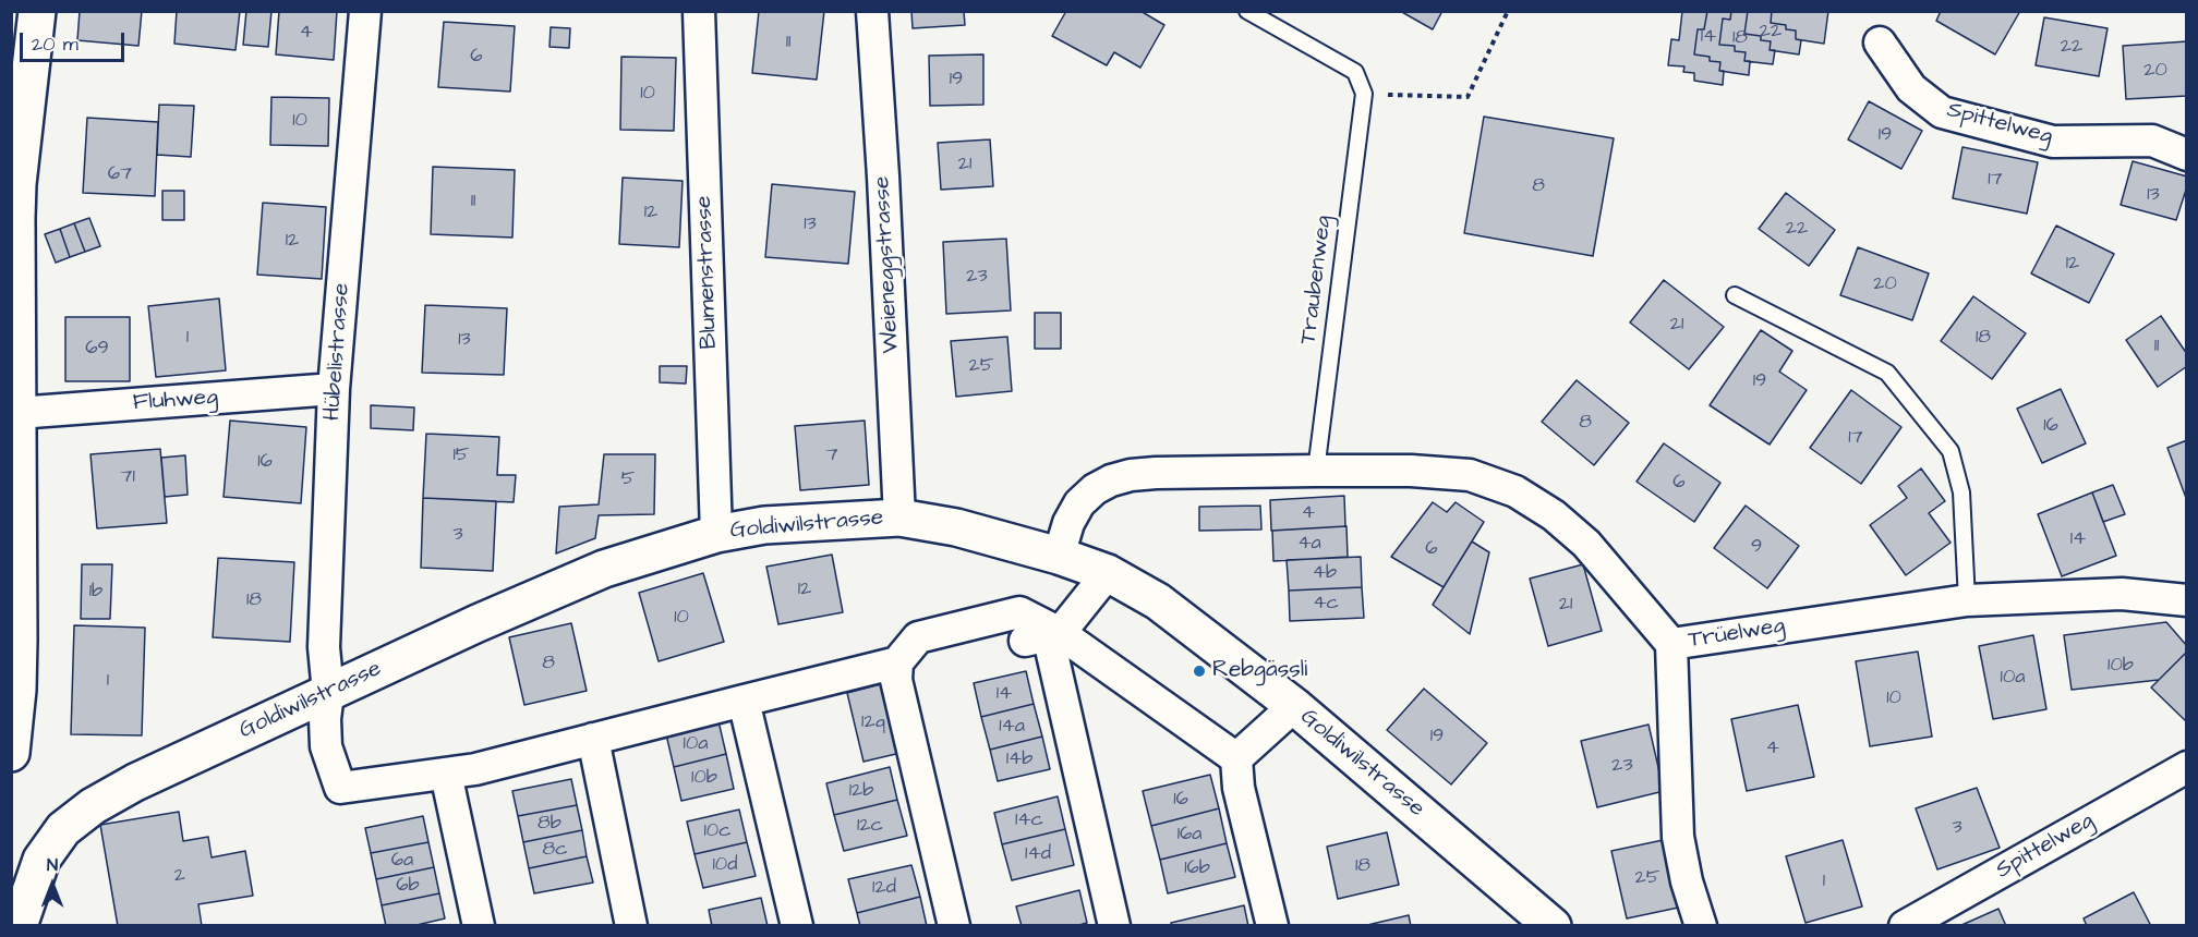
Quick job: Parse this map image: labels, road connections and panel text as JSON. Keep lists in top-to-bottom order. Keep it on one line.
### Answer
{"streets":{"street":["Spittelweg","Weieneggstrasse","Blumenstrasse","Hübelistrasse","Fluhweg","Goldiwilstrasse","Trüelweg"],"lane":["Traubenweg"]},"crossings":[["Weieneggstrasse","Goldiwilstrasse"],["Blumenstrasse","Goldiwilstrasse"],["Hübelistrasse","Fluhweg"],["Hübelistrasse","Goldiwilstrasse"]],"places":["Rebgässli"],"house_numbers":["22","4","14","18","11","22","6","20","19","10","10","19","21","67","17","8","13","11","12","13","22","12","12","23","20","21","1","18","13","11","69","25","19","8","16","17","15","7","16","71","5","6","4","3","14","4a","9","6","4b","12","1b","18","4c","21","10","8","10b","10a","1","14","10","12q","14a","19","10a","4","14b","23","10b","12b","16","14c","8b","12c","3","10c","16a","8c","14d","6a","10d","18","16b","2","25","1","6b","12d"],"scale_bar":"20 m","north":"top"}
